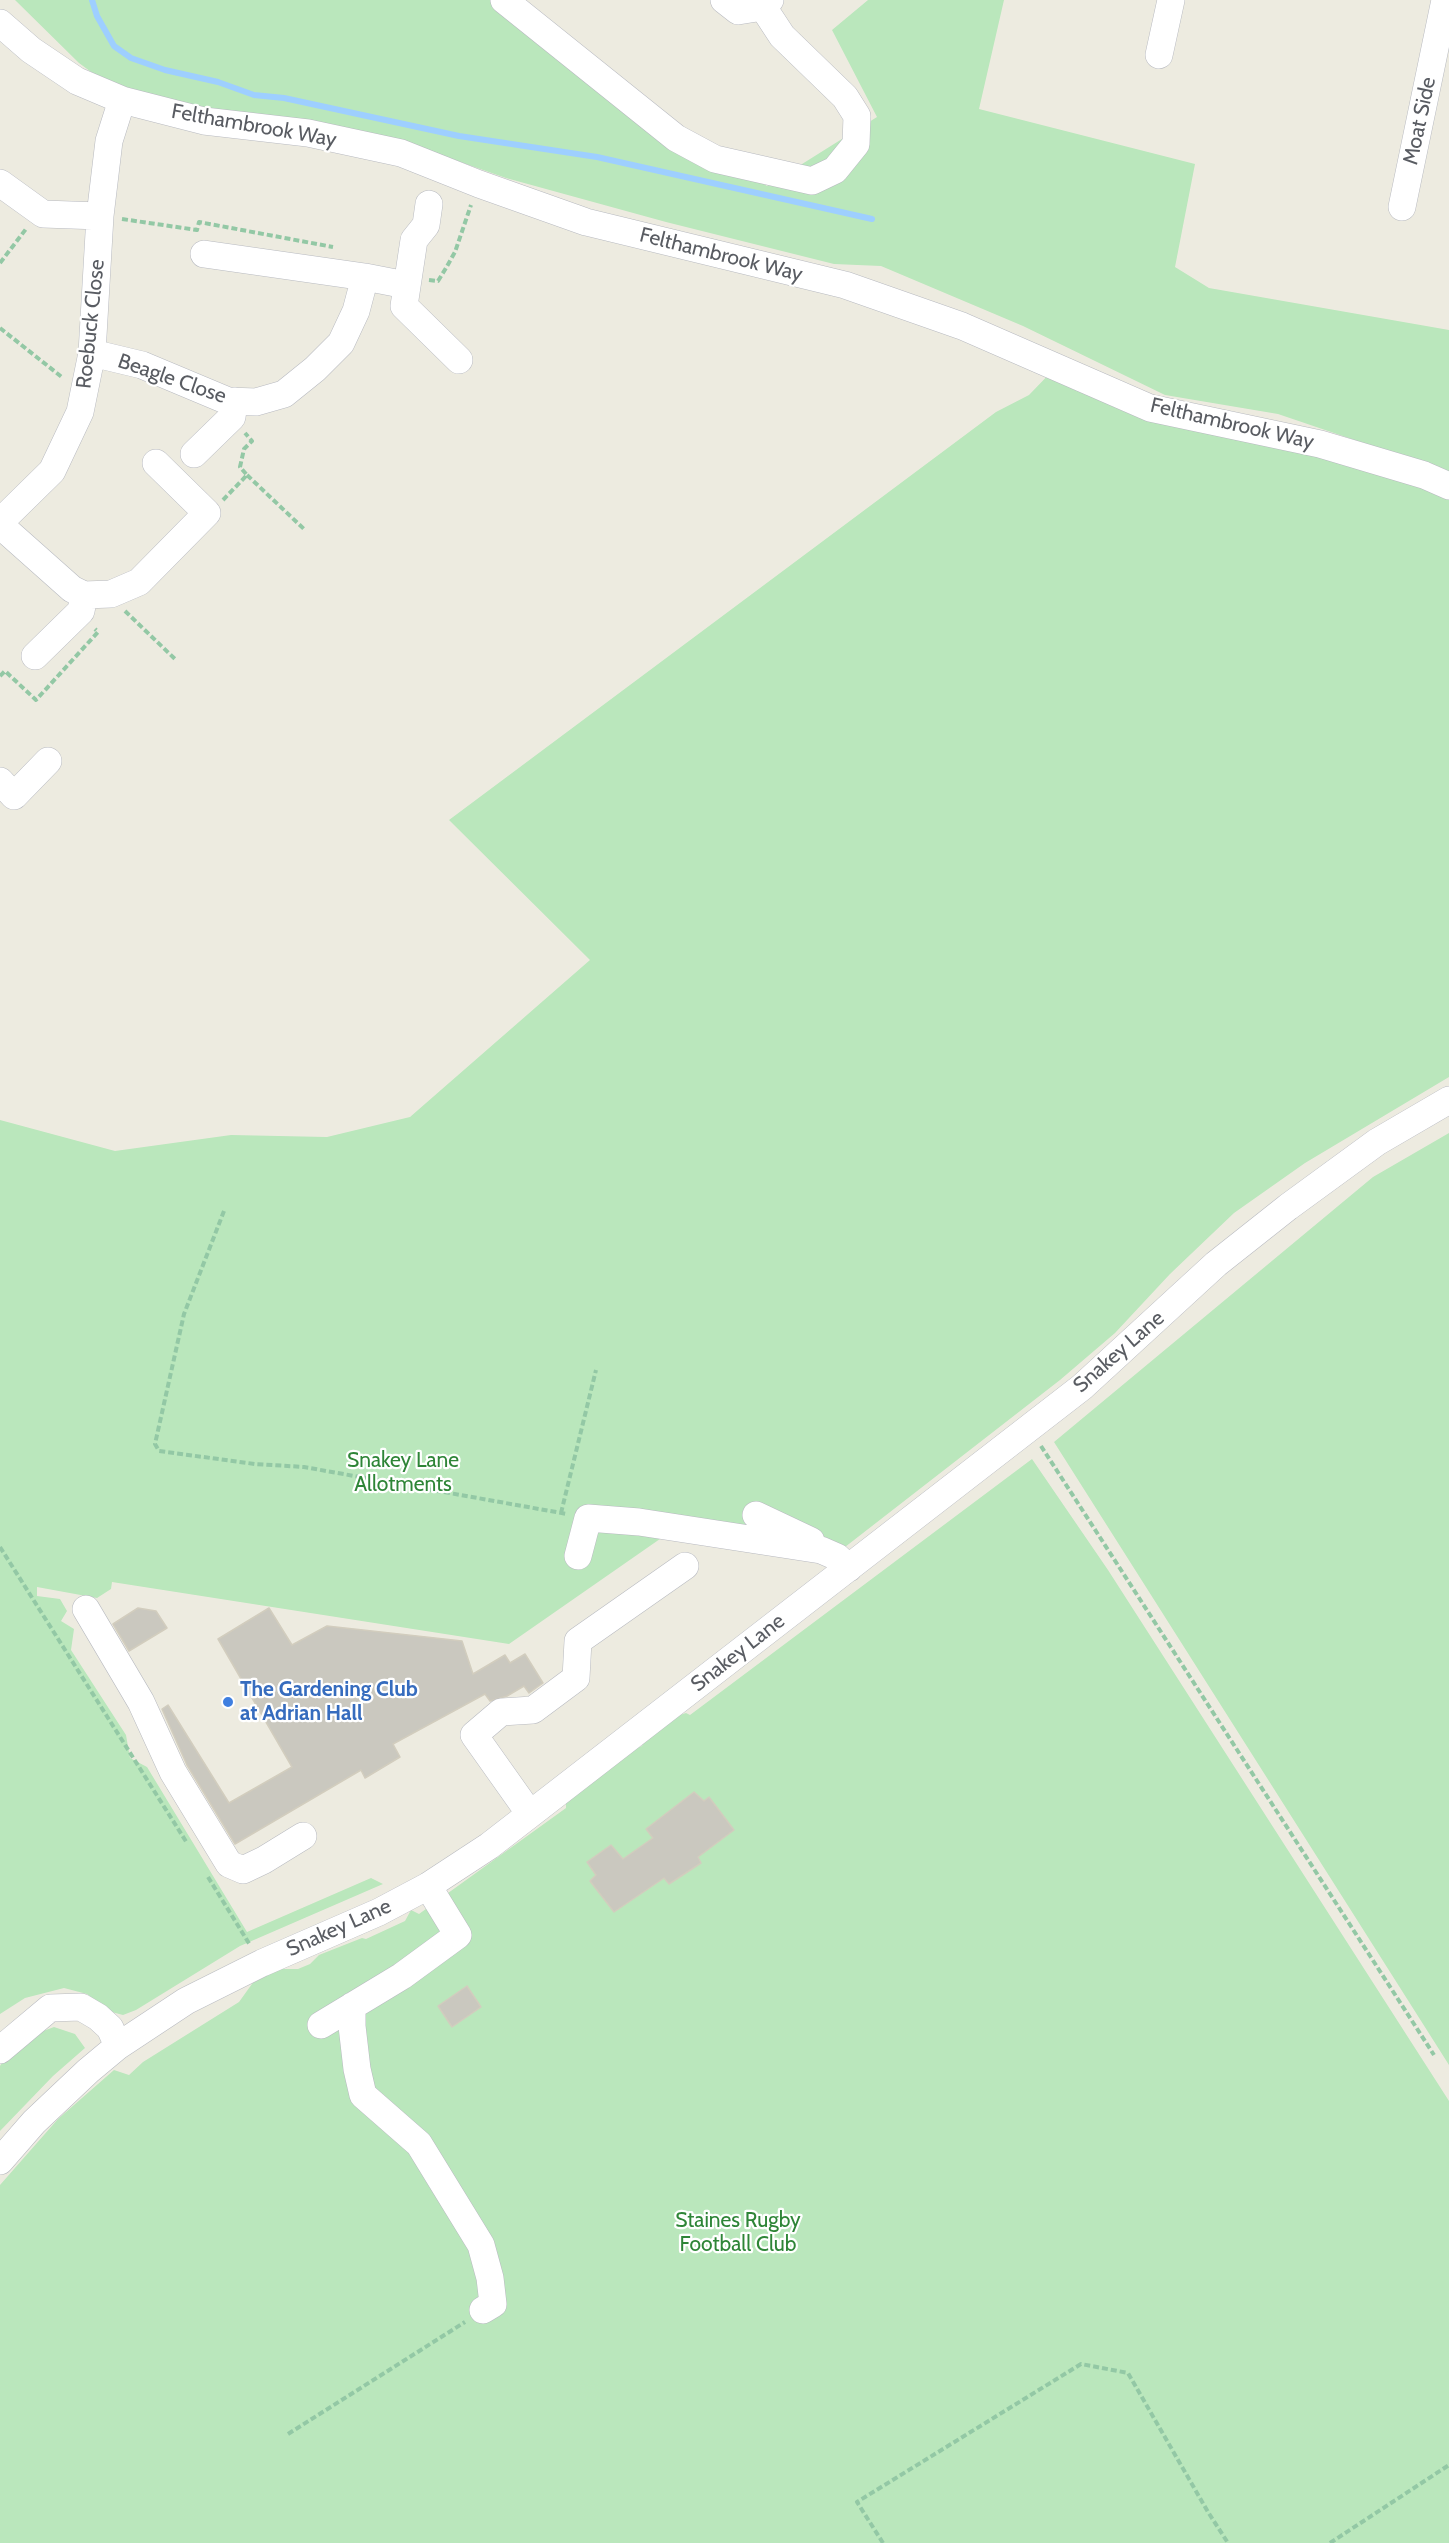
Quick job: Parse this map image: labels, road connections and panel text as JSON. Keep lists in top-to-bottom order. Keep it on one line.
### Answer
{"streets":{"street":["Moat Side","Felthambrook Way","Roebuck Close","Beagle Close","Snakey Lane"]},"crossings":[["Felthambrook Way","Roebuck Close"],["Roebuck Close","Beagle Close"]],"parks":["Snakey Lane Allotments","Staines Rugby Football Club"],"places":["The Gardening Club at Adrian Hall"]}
